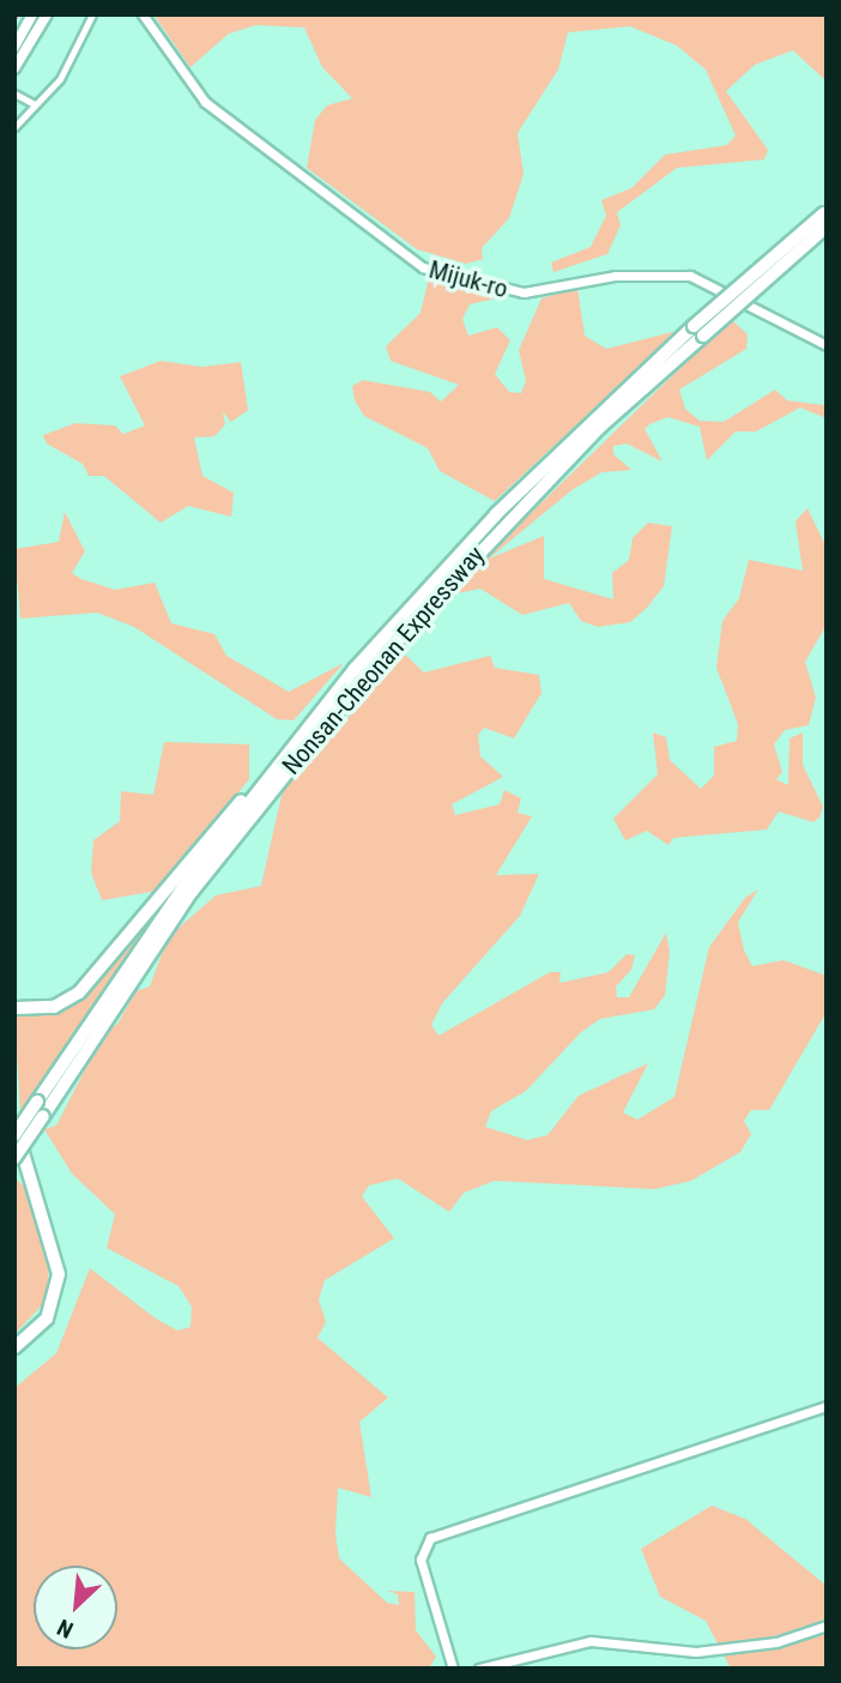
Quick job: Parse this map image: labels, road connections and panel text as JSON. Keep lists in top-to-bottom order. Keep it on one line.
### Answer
{"streets":{"highway":["Nonsan-Cheonan Expressway"],"street":["Mijuk-ro"]},"north":"bottom left"}
